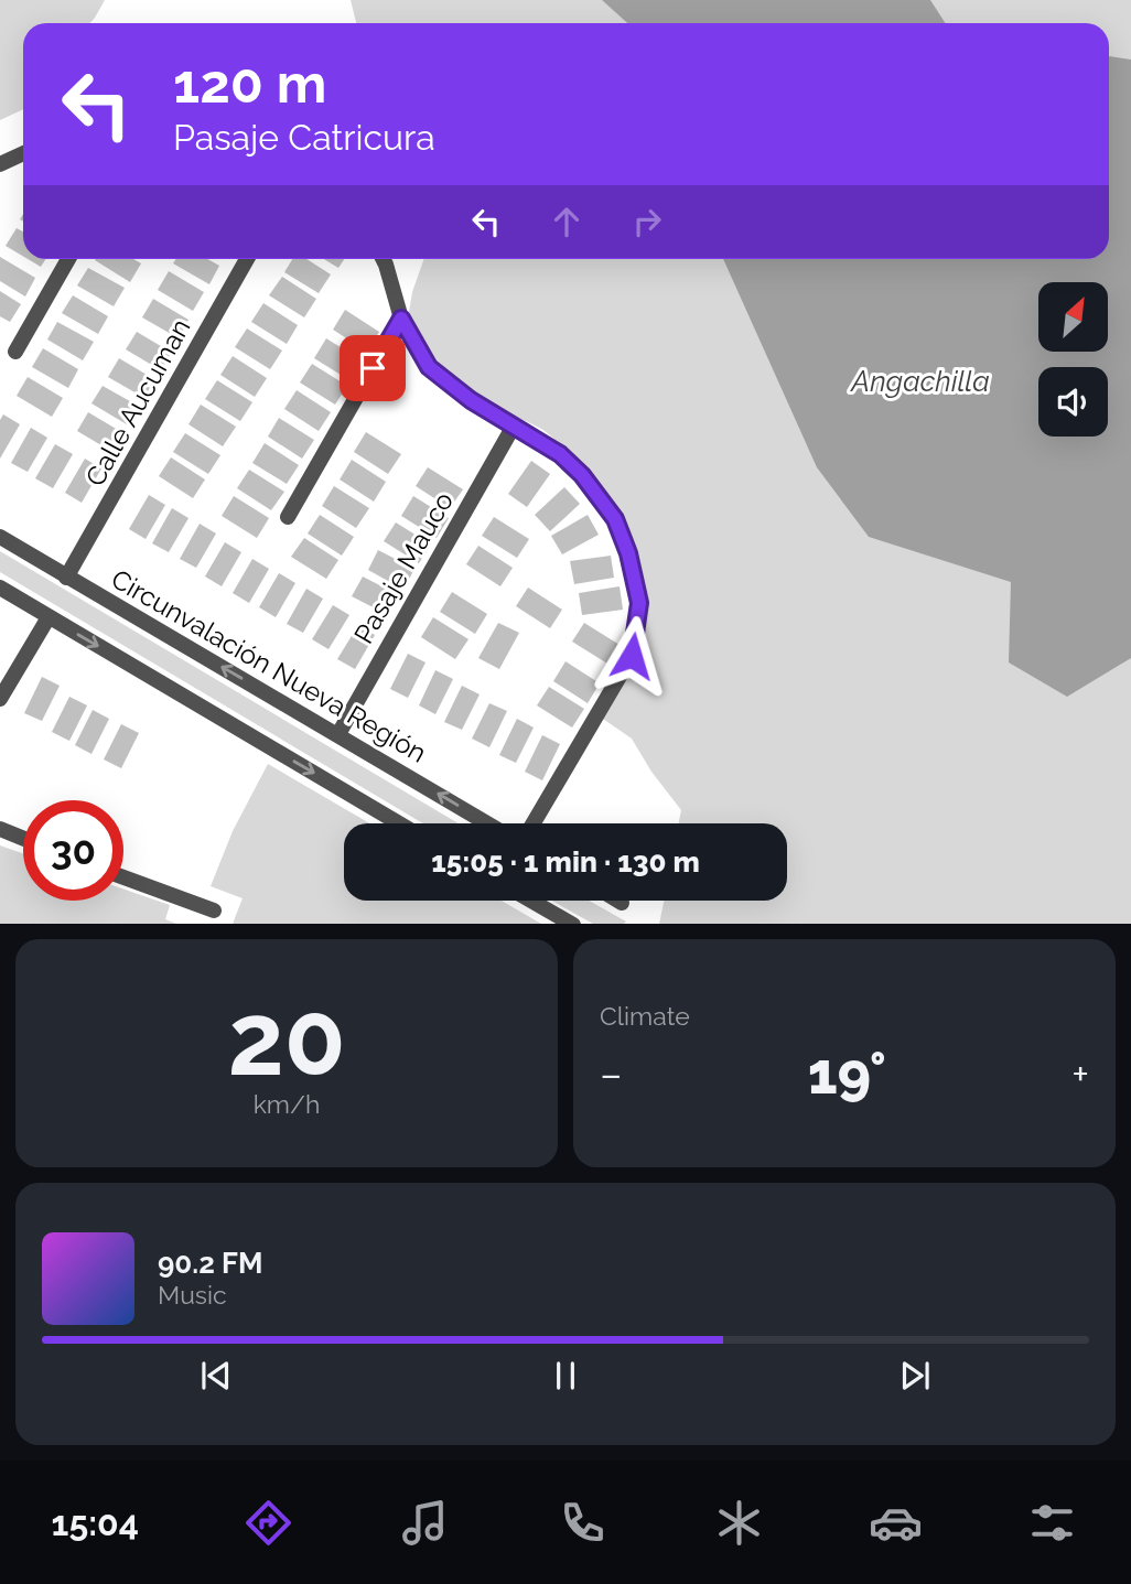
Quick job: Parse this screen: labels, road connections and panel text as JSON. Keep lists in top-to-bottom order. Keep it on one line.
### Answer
{"streets":{"street":["Calle Aucuman","Pasaje Mauco","Circunvalación Nueva Región"]},"crossings":[["Calle Aucuman","Circunvalación Nueva Región"],["Pasaje Mauco","Circunvalación Nueva Región"]],"water":["Angachilla"],"north":"top right","page":{"turn":["120 m","Pasaje Catricura"],"limit":"30","trip":"15:05 · 1 min · 130 m","tile":[["20","km/h"],"Climate"],"heat":["−","19°","+"],"song":["90.2 FM","Music"],"tabs":"15:04"}}
